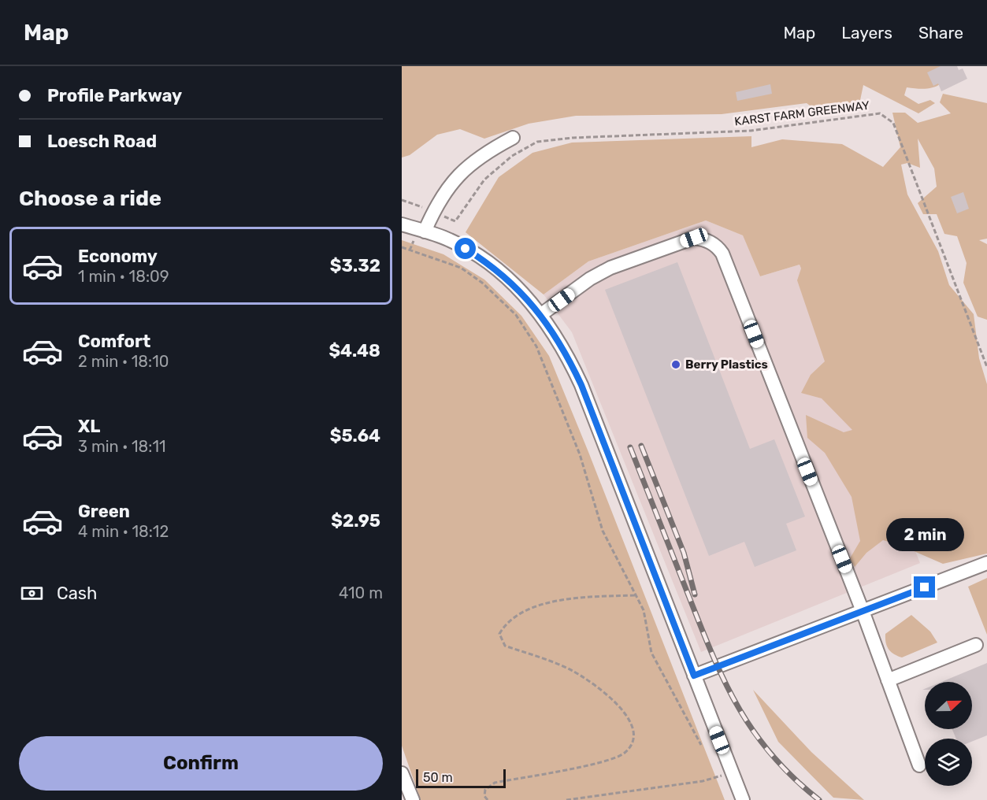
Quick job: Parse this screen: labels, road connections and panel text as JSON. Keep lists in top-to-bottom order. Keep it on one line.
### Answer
{"streets":{"path":["KARST FARM GREENWAY"]},"places":["Berry Plastics"],"scale_bar":"50 m","north":"right","page":{"header":"Map","nav":["Map","Layers","Share"],"banner":["Profile Parkway","Loesch Road"],"heading":"Choose a ride","list":[{"name":"Economy","note":"1 min · 18:09","value":"$3.32"},{"name":"Comfort","note":"2 min · 18:10","value":"$4.48"},{"name":"XL","note":"3 min · 18:11","value":"$5.64"},{"name":"Green","note":"4 min · 18:12","value":"$2.95"}],"bubble":"2 min","pay":["Cash","410 m"],"buttons":"Confirm","scale":"50 m"}}
